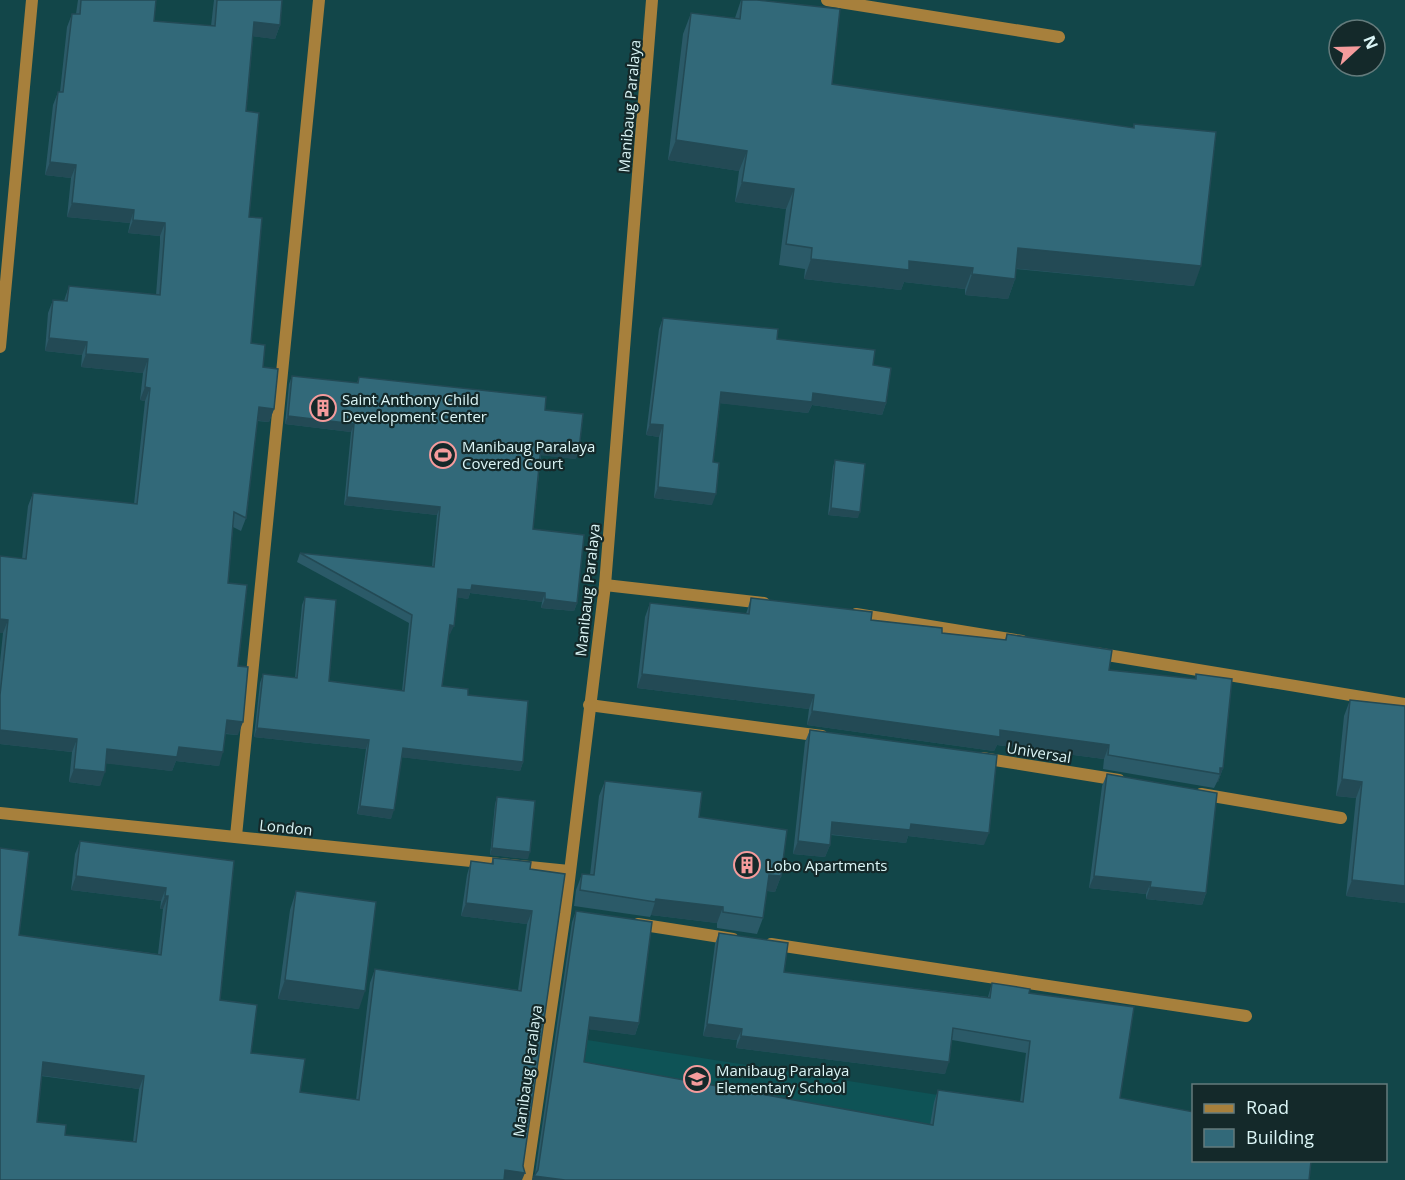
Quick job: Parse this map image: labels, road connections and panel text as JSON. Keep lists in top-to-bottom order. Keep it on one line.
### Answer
{"streets":{"street":["Manibaug Paralaya","Universal","London"]},"crossings":[["Manibaug Paralaya","London"]],"places":{"building":["Saint Anthony Child Development Center","Lobo Apartments"],"sports":["Manibaug Paralaya Covered Court"],"school or university":["Manibaug Paralaya Elementary School"]},"legend":["Road","Building"],"north":"right"}
